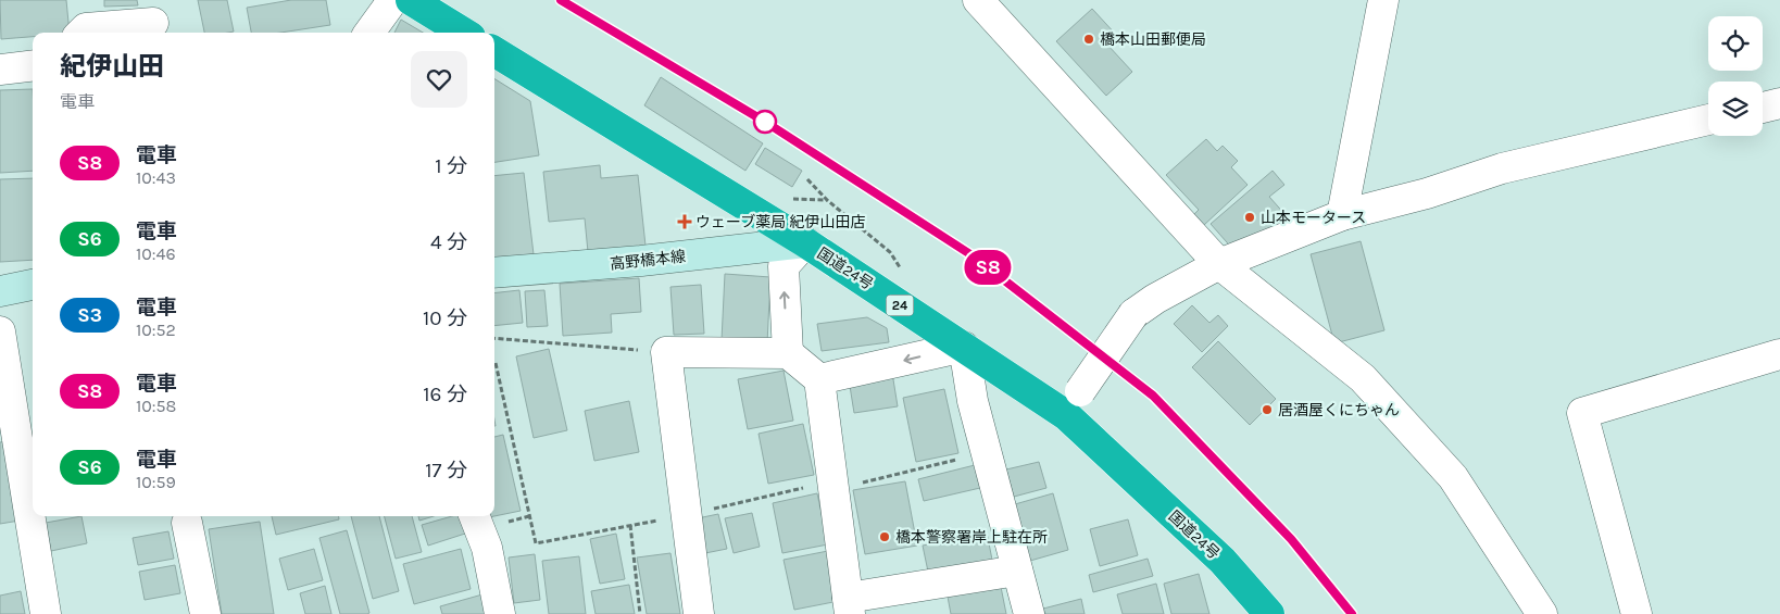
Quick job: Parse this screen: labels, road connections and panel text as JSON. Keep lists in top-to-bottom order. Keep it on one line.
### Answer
{"streets":{"highway":["国道24号","24"],"main road":["高野橋本線"]},"crossings":[["高野橋本線","国道24号"]],"places":{"other":["橋本山田郵便局","山本モータース","居酒屋くにちゃん","橋本警察署岸上駐在所"],"health":["ウェーブ薬局 紀伊山田店"]},"page":{"on_map":"S8","heading":["紀伊山田","電車"],"list":[{"mark":"S8","name":"電車","note":"10:43","value":"1 分"},{"mark":"S6","name":"電車","note":"10:46","value":"4 分"},{"mark":"S3","name":"電車","note":"10:52","value":"10 分"},{"mark":"S8","name":"電車","note":"10:58","value":"16 分"},{"mark":"S6","name":"電車","note":"10:59","value":"17 分"}]}}
